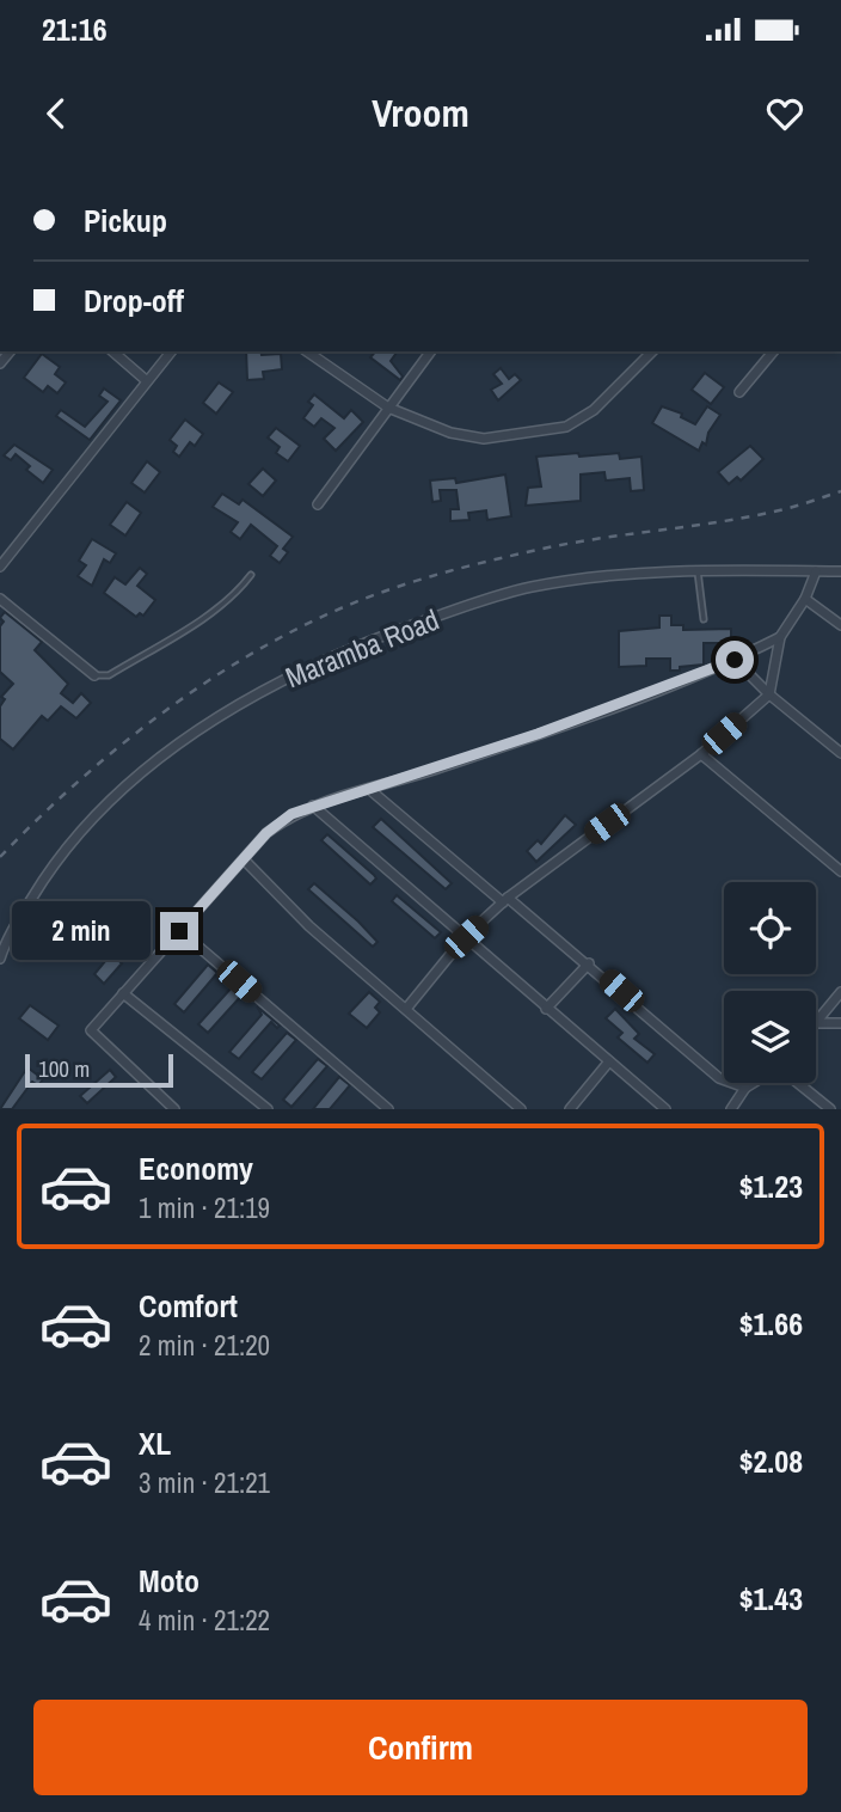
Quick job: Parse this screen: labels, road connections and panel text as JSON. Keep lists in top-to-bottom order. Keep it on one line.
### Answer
{"streets":{"street":["Maramba Road"]},"scale_bar":"100 m","page":{"status":"21:16","header":"Vroom","banner":["Pickup","Drop-off"],"bubble":"2 min","scale":"100 m","list":[{"name":"Economy","note":"1 min · 21:19","value":"$1.23"},{"name":"Comfort","note":"2 min · 21:20","value":"$1.66"},{"name":"XL","note":"3 min · 21:21","value":"$2.08"},{"name":"Moto","note":"4 min · 21:22","value":"$1.43"}],"buttons":"Confirm"}}
